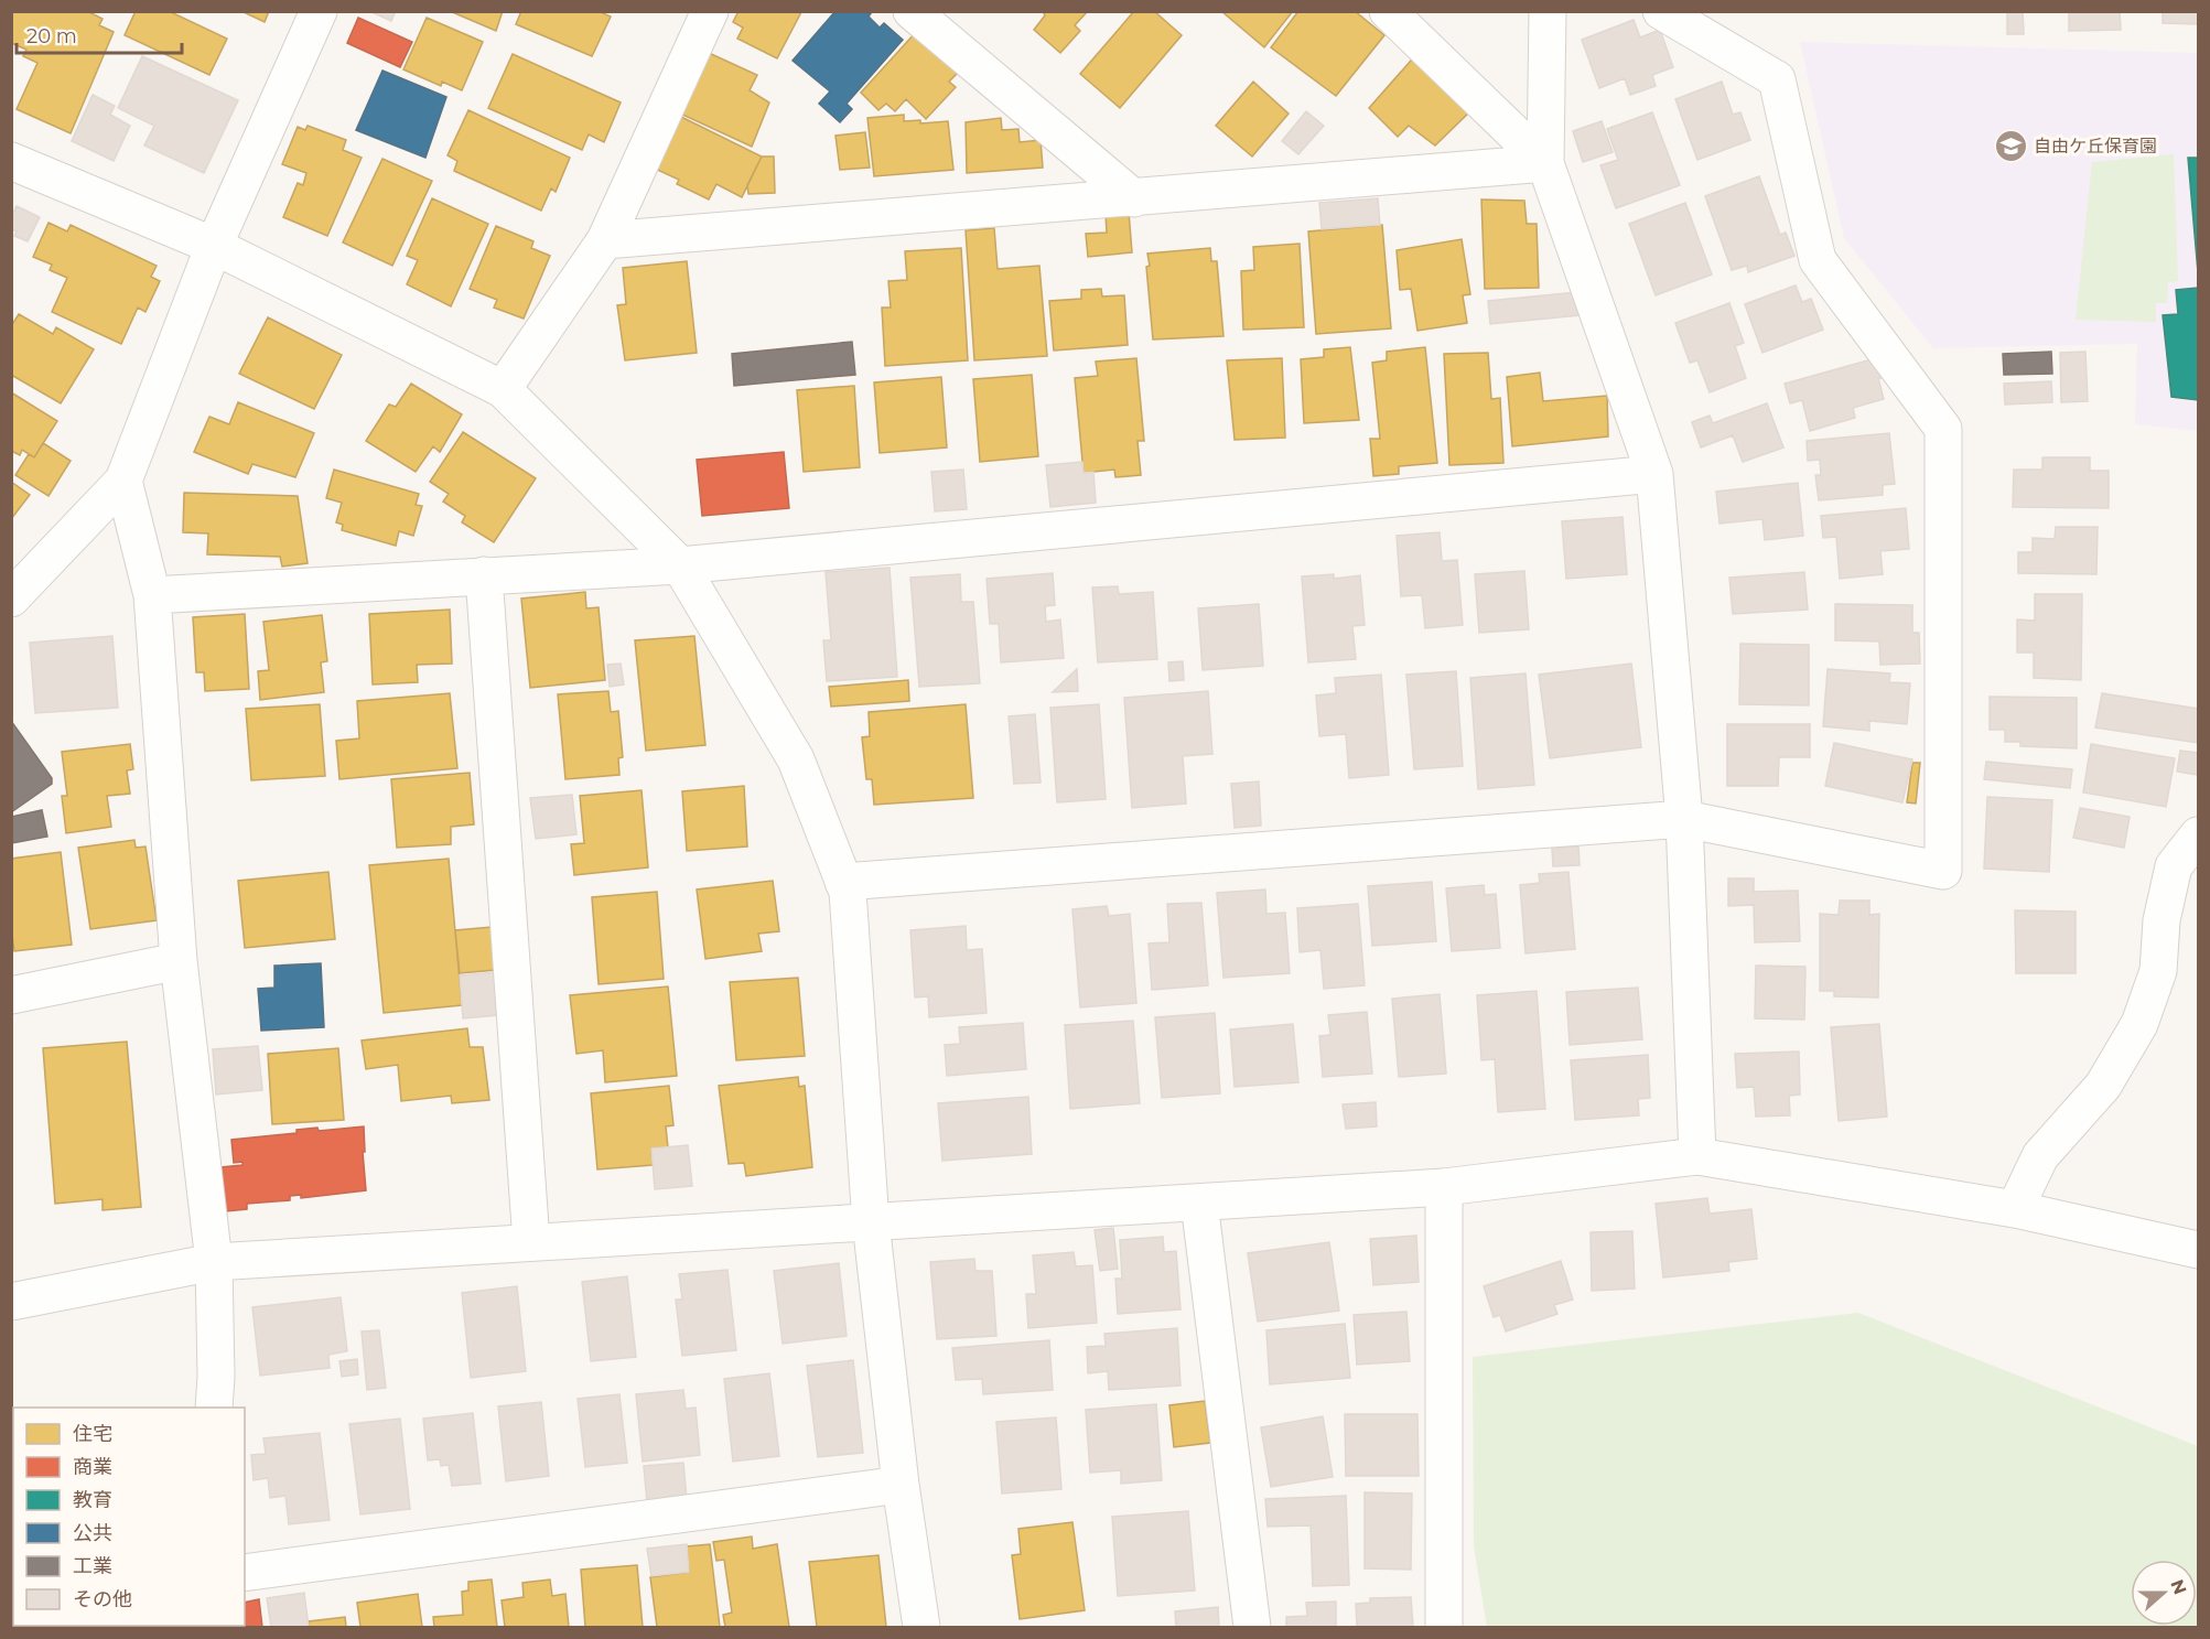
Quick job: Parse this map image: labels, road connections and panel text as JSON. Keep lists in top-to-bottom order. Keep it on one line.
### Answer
{"places":{"school or university":["自由ケ丘保育園"]},"legend":["住宅","商業","教育","公共","工業","その他"],"scale_bar":"20 m","north":"right"}
